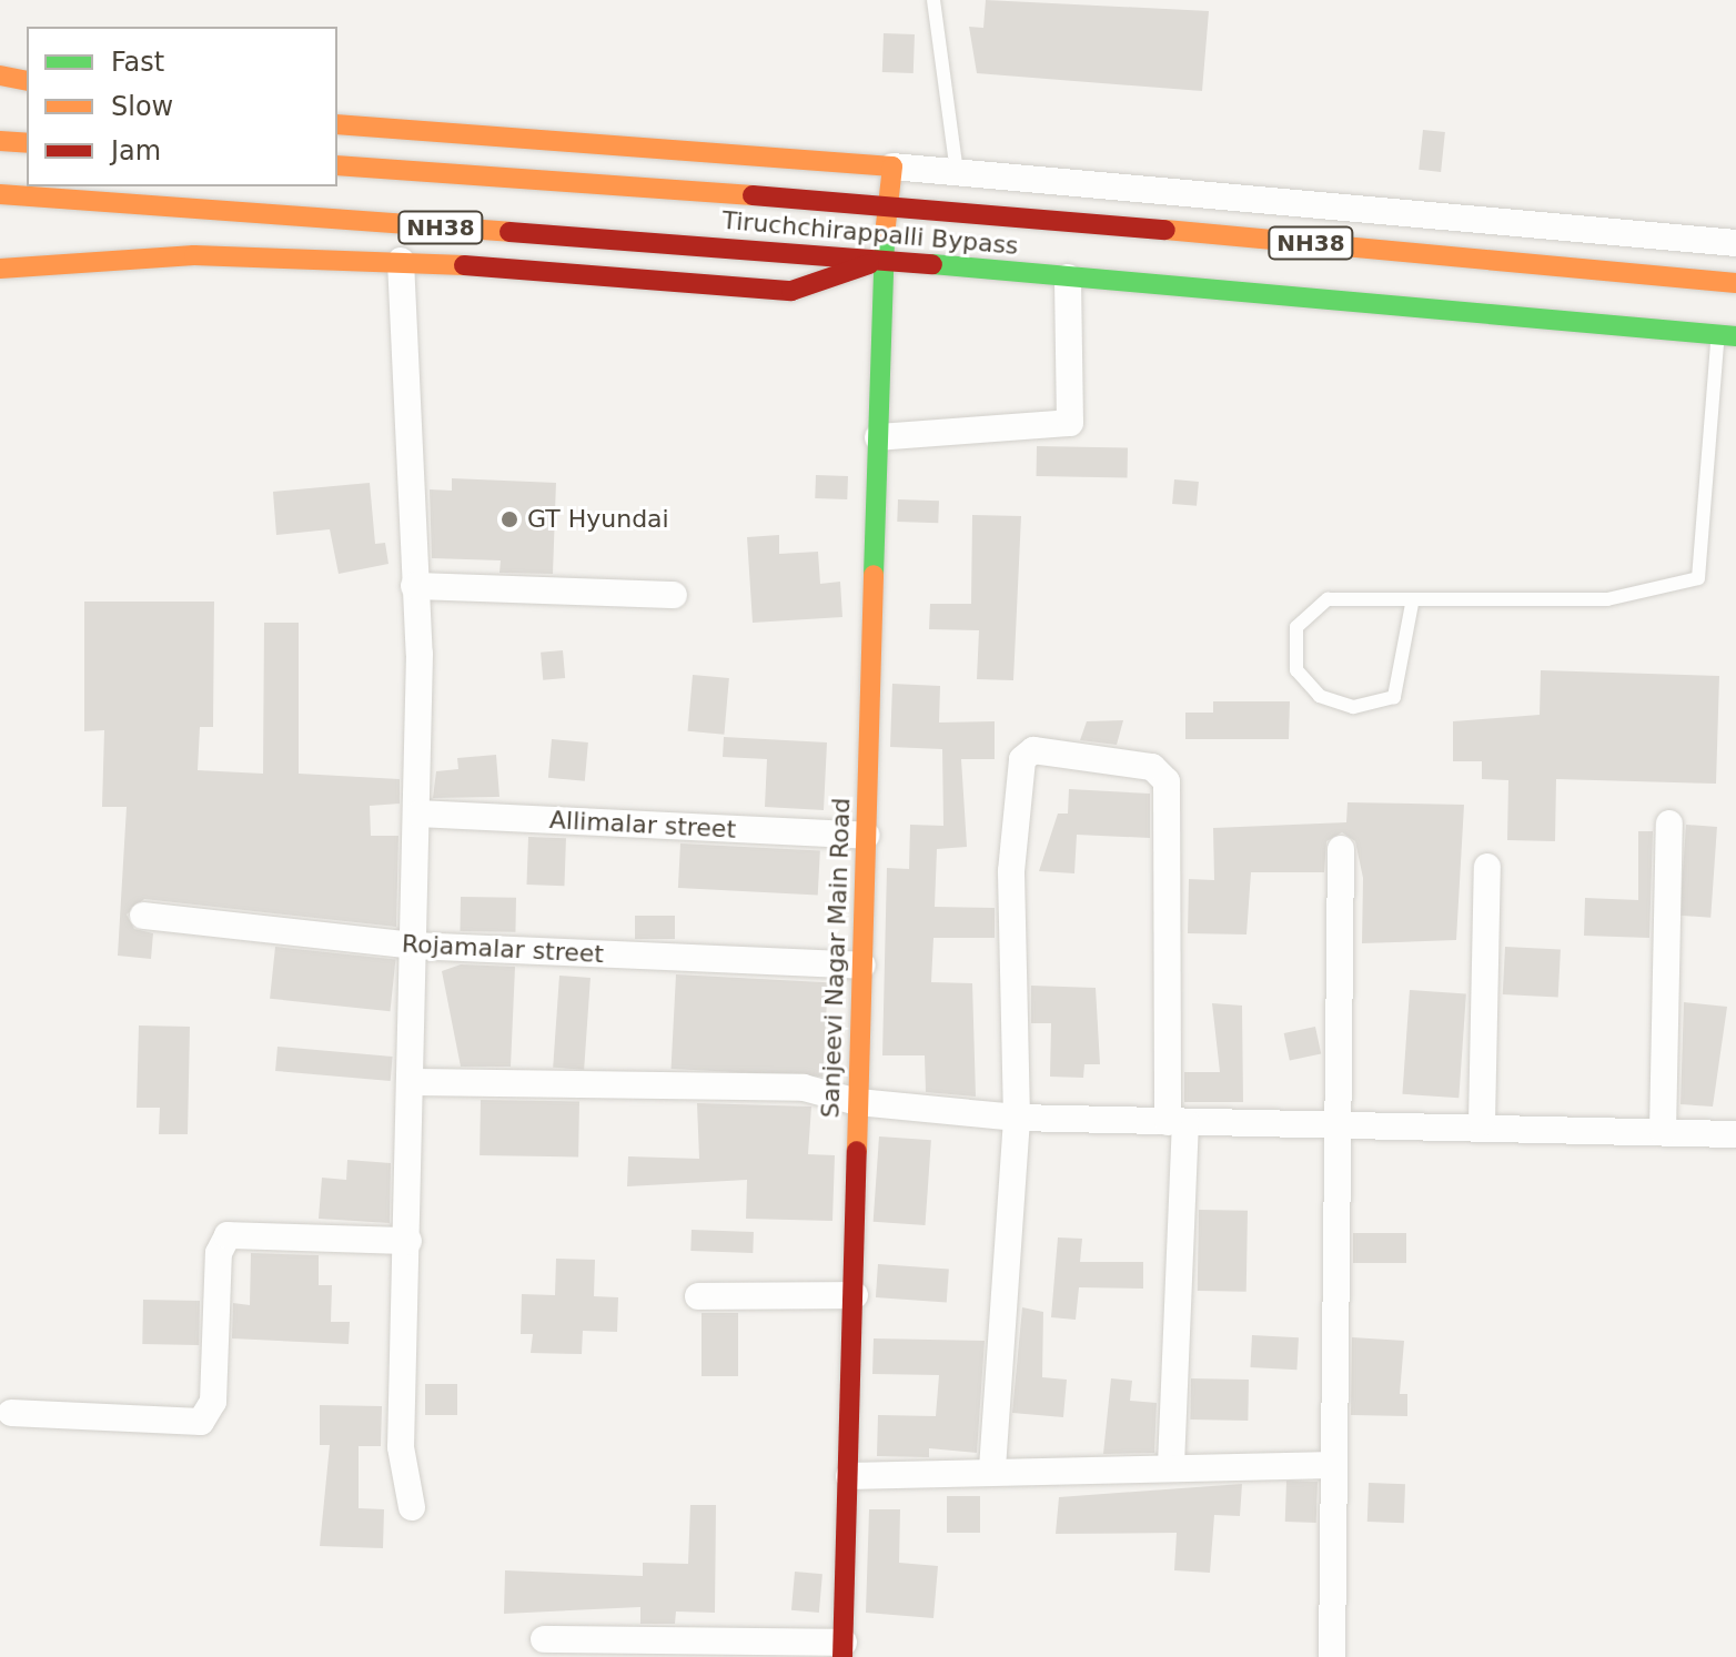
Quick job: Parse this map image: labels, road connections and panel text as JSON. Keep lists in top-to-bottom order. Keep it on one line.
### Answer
{"streets":{"main road":["NH38","Tiruchchirappalli Bypass","Sanjeevi Nagar Main Road"],"street":["Allimalar street","Rojamalar street"]},"crossings":[["Tiruchchirappalli Bypass","Sanjeevi Nagar Main Road"],["Allimalar street","Sanjeevi Nagar Main Road"],["Rojamalar street","Sanjeevi Nagar Main Road"]],"places":["GT Hyundai"],"legend":["Fast","Slow","Jam"]}
